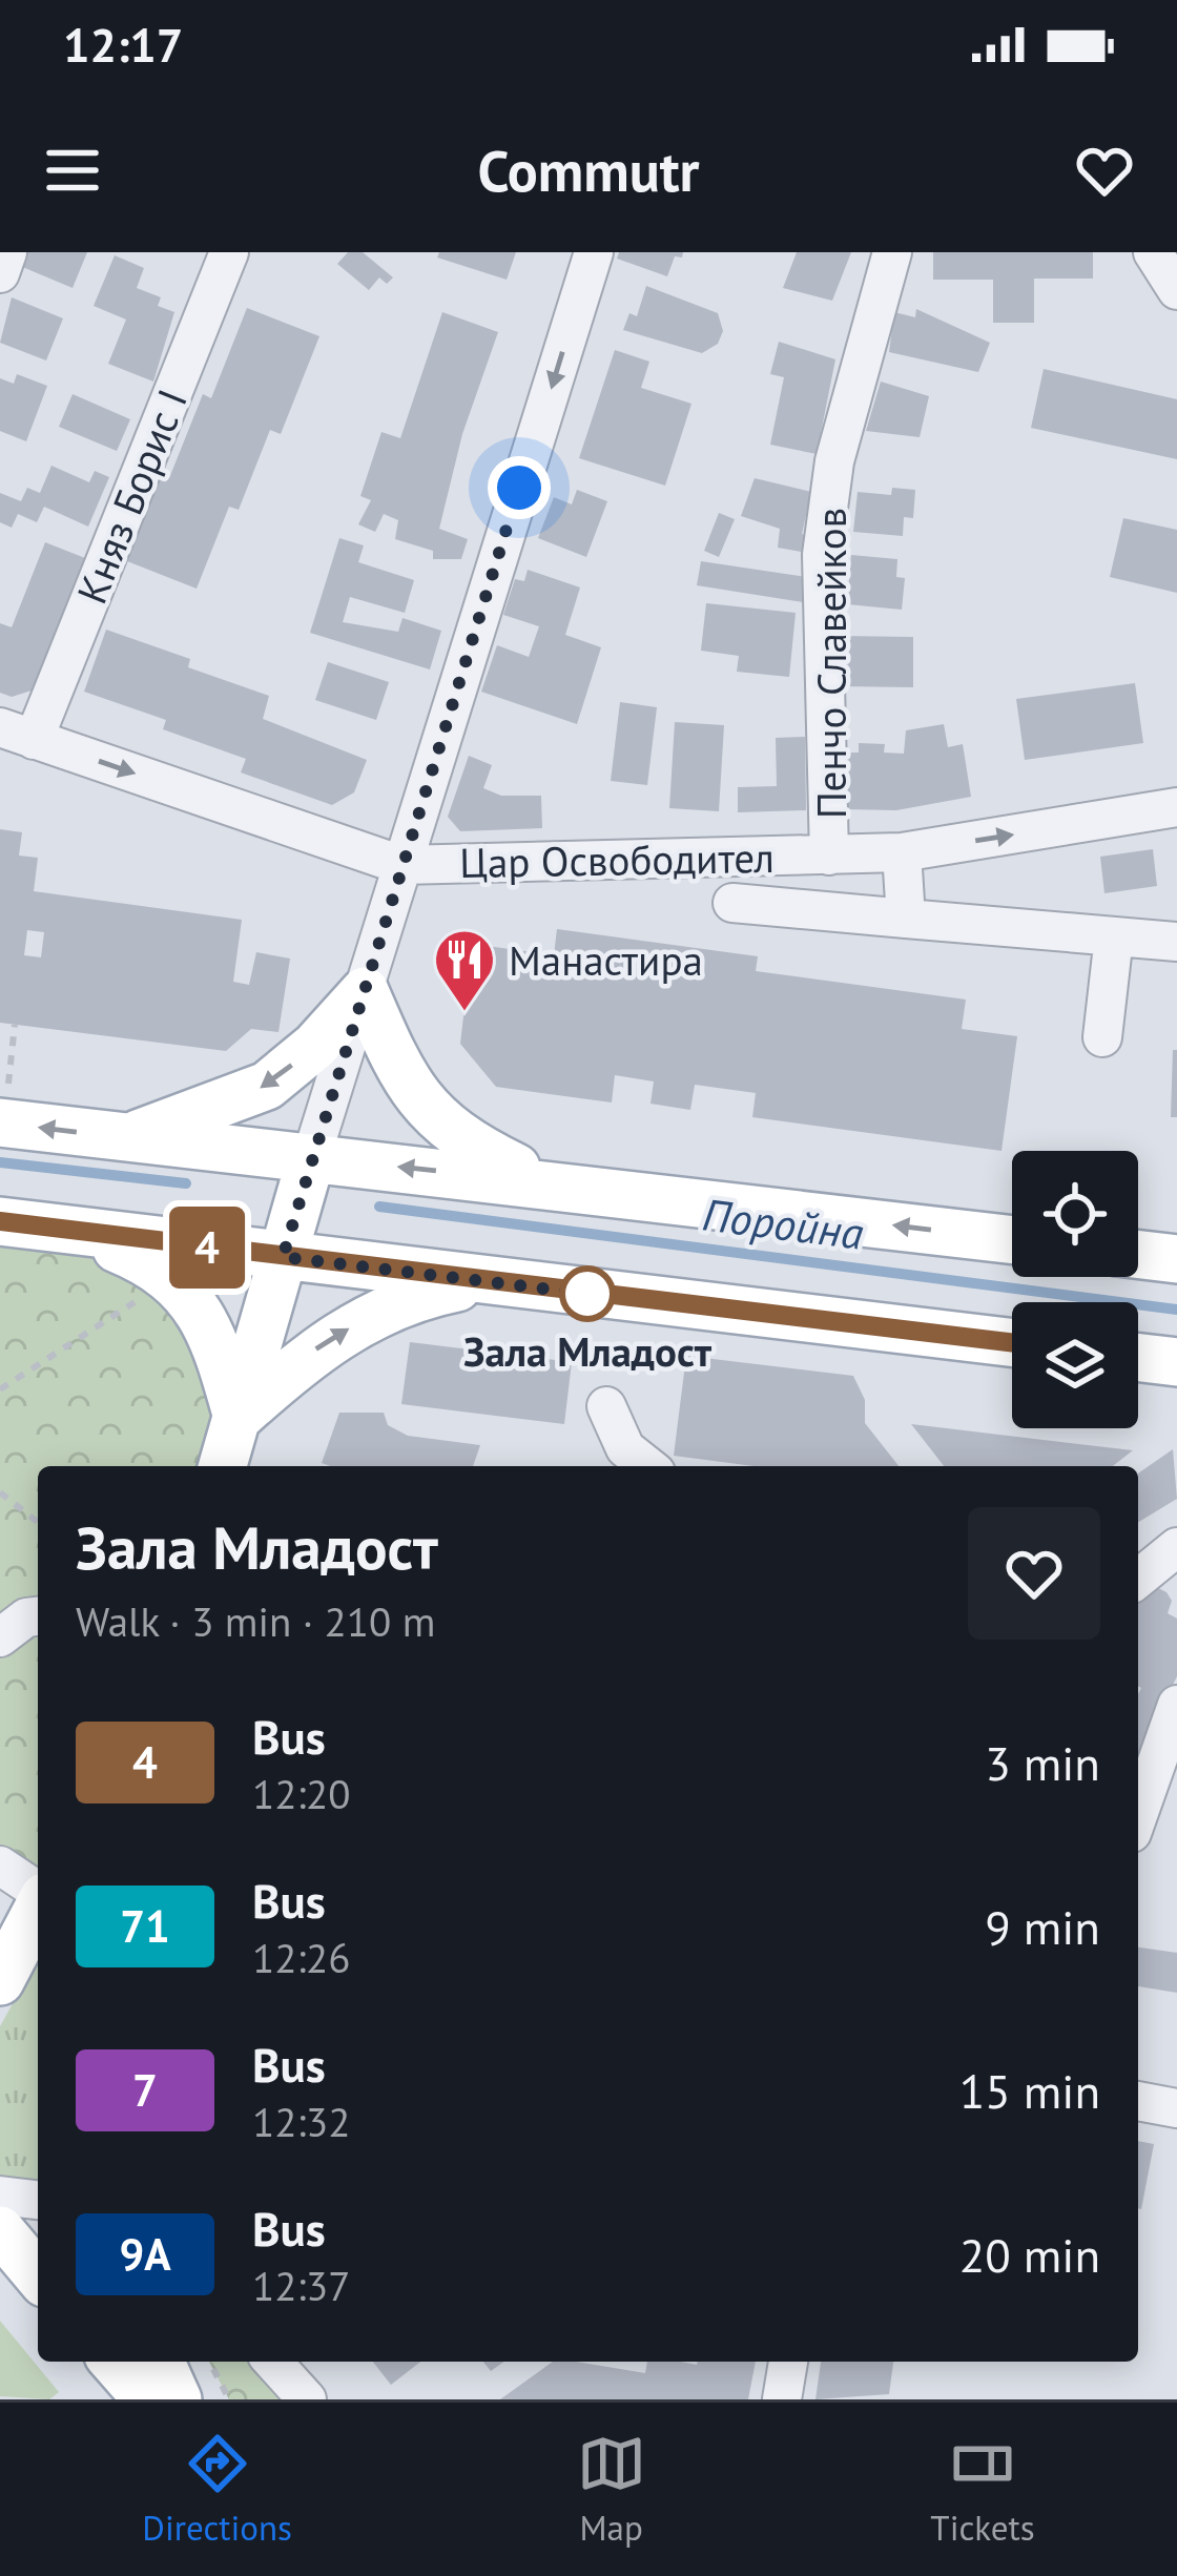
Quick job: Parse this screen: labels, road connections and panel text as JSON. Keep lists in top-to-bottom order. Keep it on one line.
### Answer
{"streets":{"street":["Княз Борис I","Пенчо Славейков","Цар Освободител"]},"crossings":[["Княз Борис I","Цар Освободител"],["Пенчо Славейков","Цар Освободител"]],"water":["Поройна"],"places":{"restaurant":["Манастира"],"other":["Зала Младост"]},"lines":["bus line 4"],"page":{"status":"12:17","header":"Commutr","on_map":"4","heading":["Зала Младост","Walk · 3 min · 210 m"],"list":[{"mark":"4","name":"Bus","note":"12:20","value":"3 min"},{"mark":"71","name":"Bus","note":"12:26","value":"9 min"},{"mark":"7","name":"Bus","note":"12:32","value":"15 min"},{"mark":"9А","name":"Bus","note":"12:37","value":"20 min"}],"tabs":["Directions","Map","Tickets"]}}
